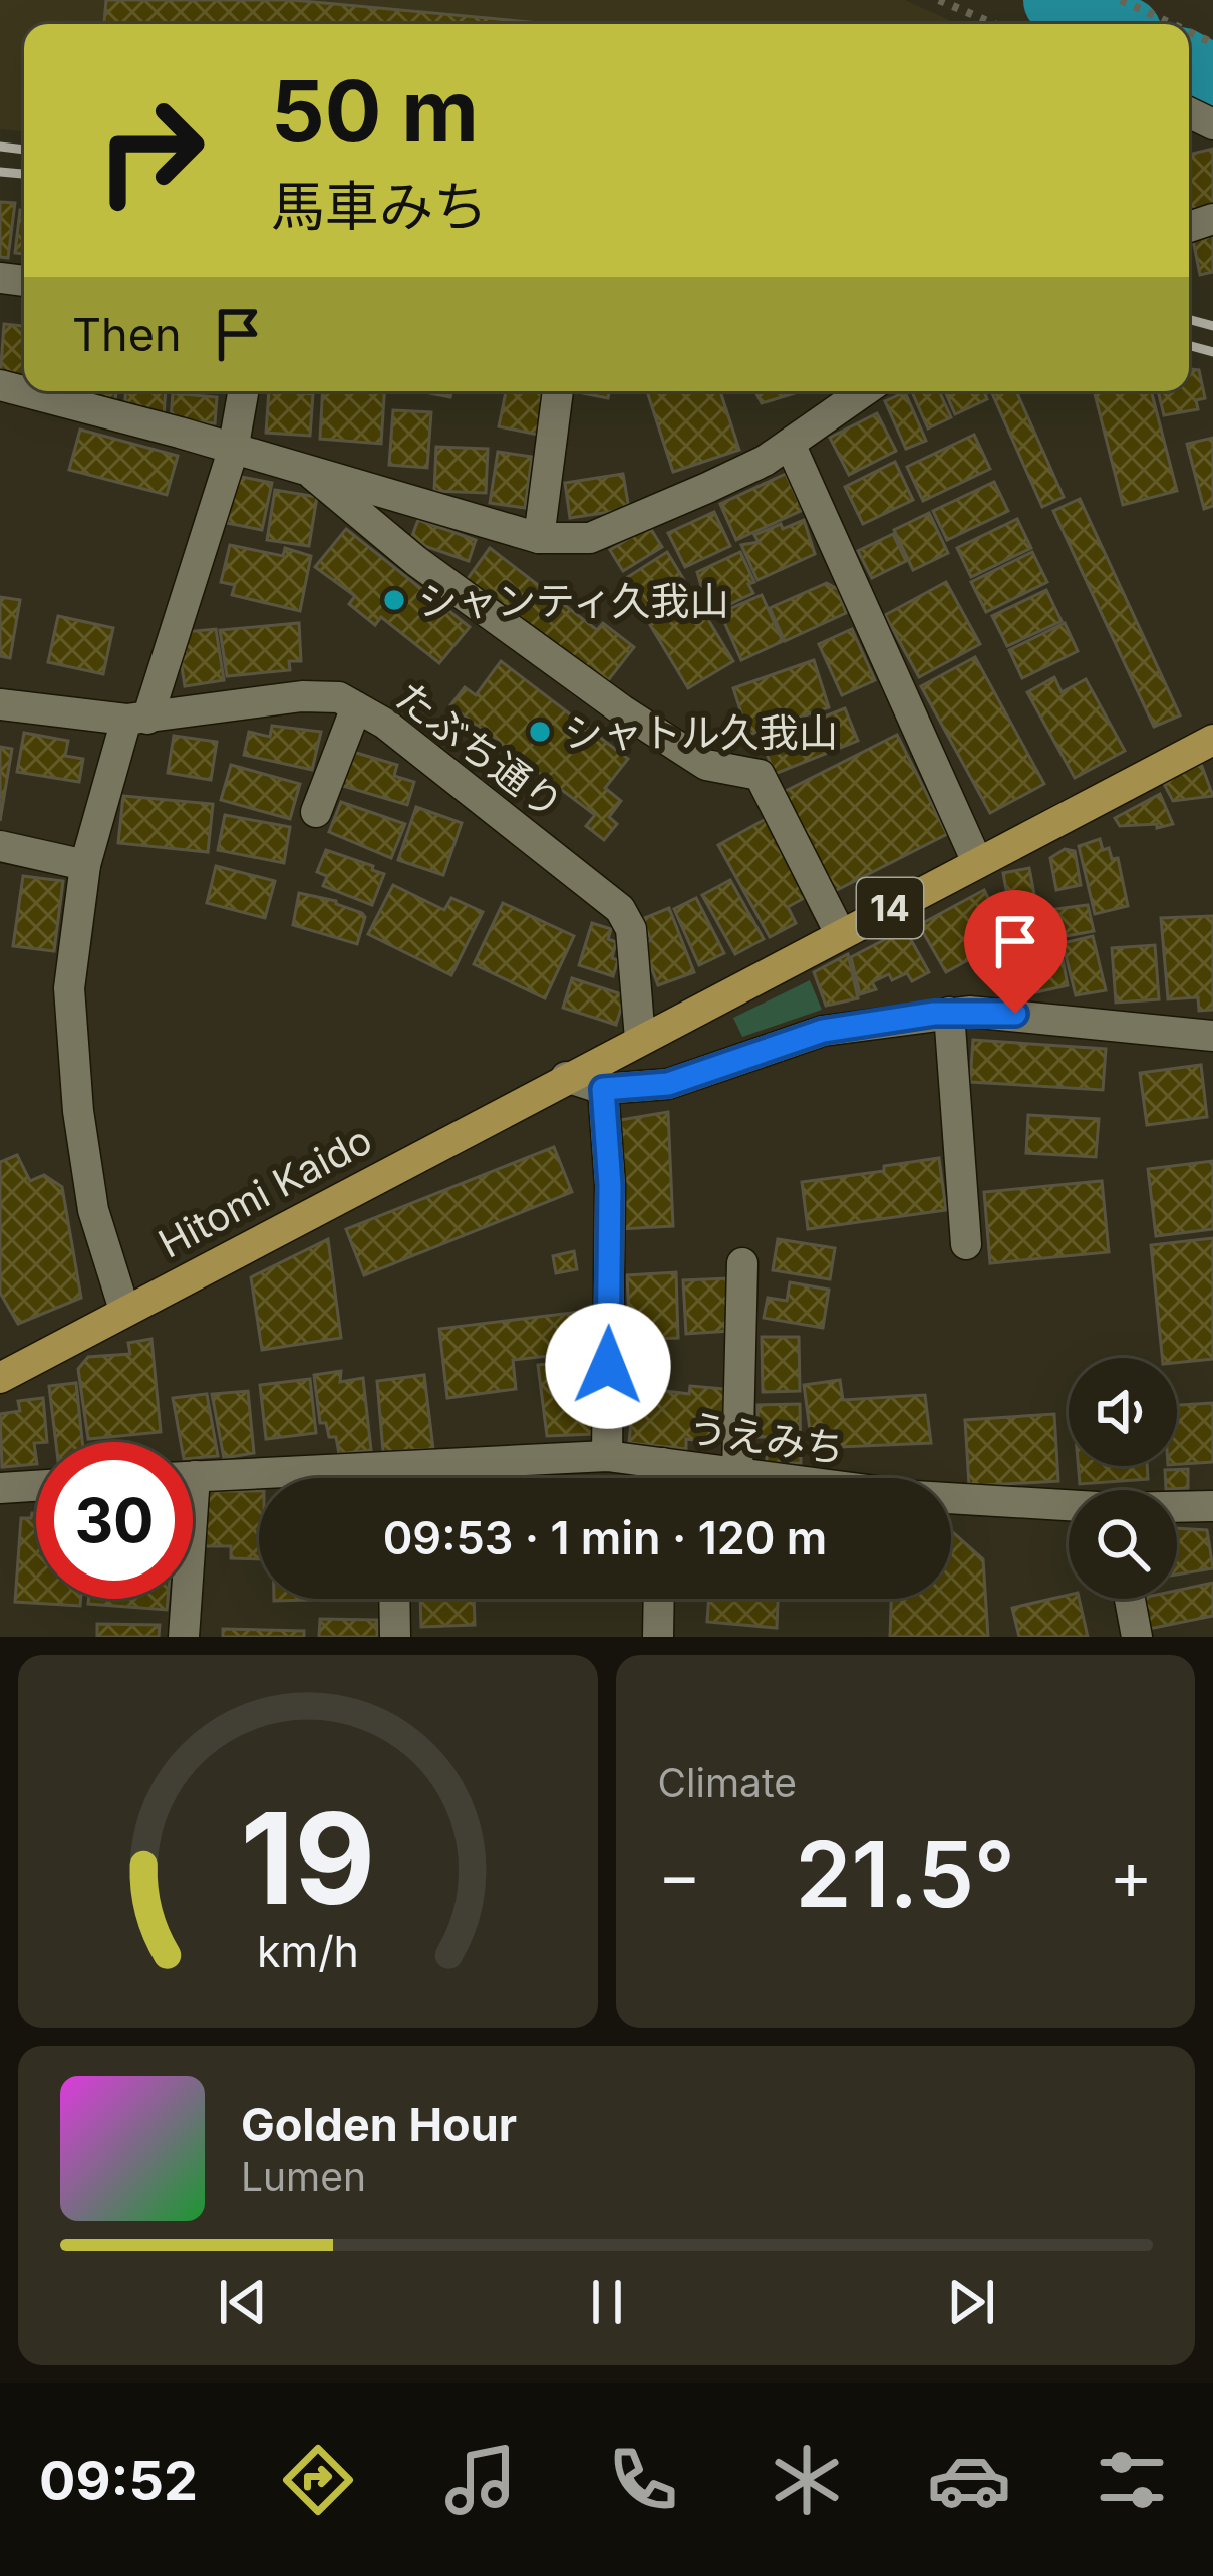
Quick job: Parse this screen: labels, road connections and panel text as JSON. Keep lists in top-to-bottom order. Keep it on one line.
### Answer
{"streets":{"main road":["14","Hitomi Kaido"],"street":["たぶち通り","うえみち"]},"crossings":[["たぶち通り","14"],["14","Hitomi Kaido"]],"places":["シャンティ久我山","シャトル久我山"],"page":{"turn":["50 m","馬車みち"],"then":"Then","limit":"30","trip":"09:53 · 1 min · 120 m","tile":"Climate","heat":["−","21.5°","+"],"song":["Golden Hour","Lumen"],"tabs":"09:52","gauge":["19","km/h"]}}
